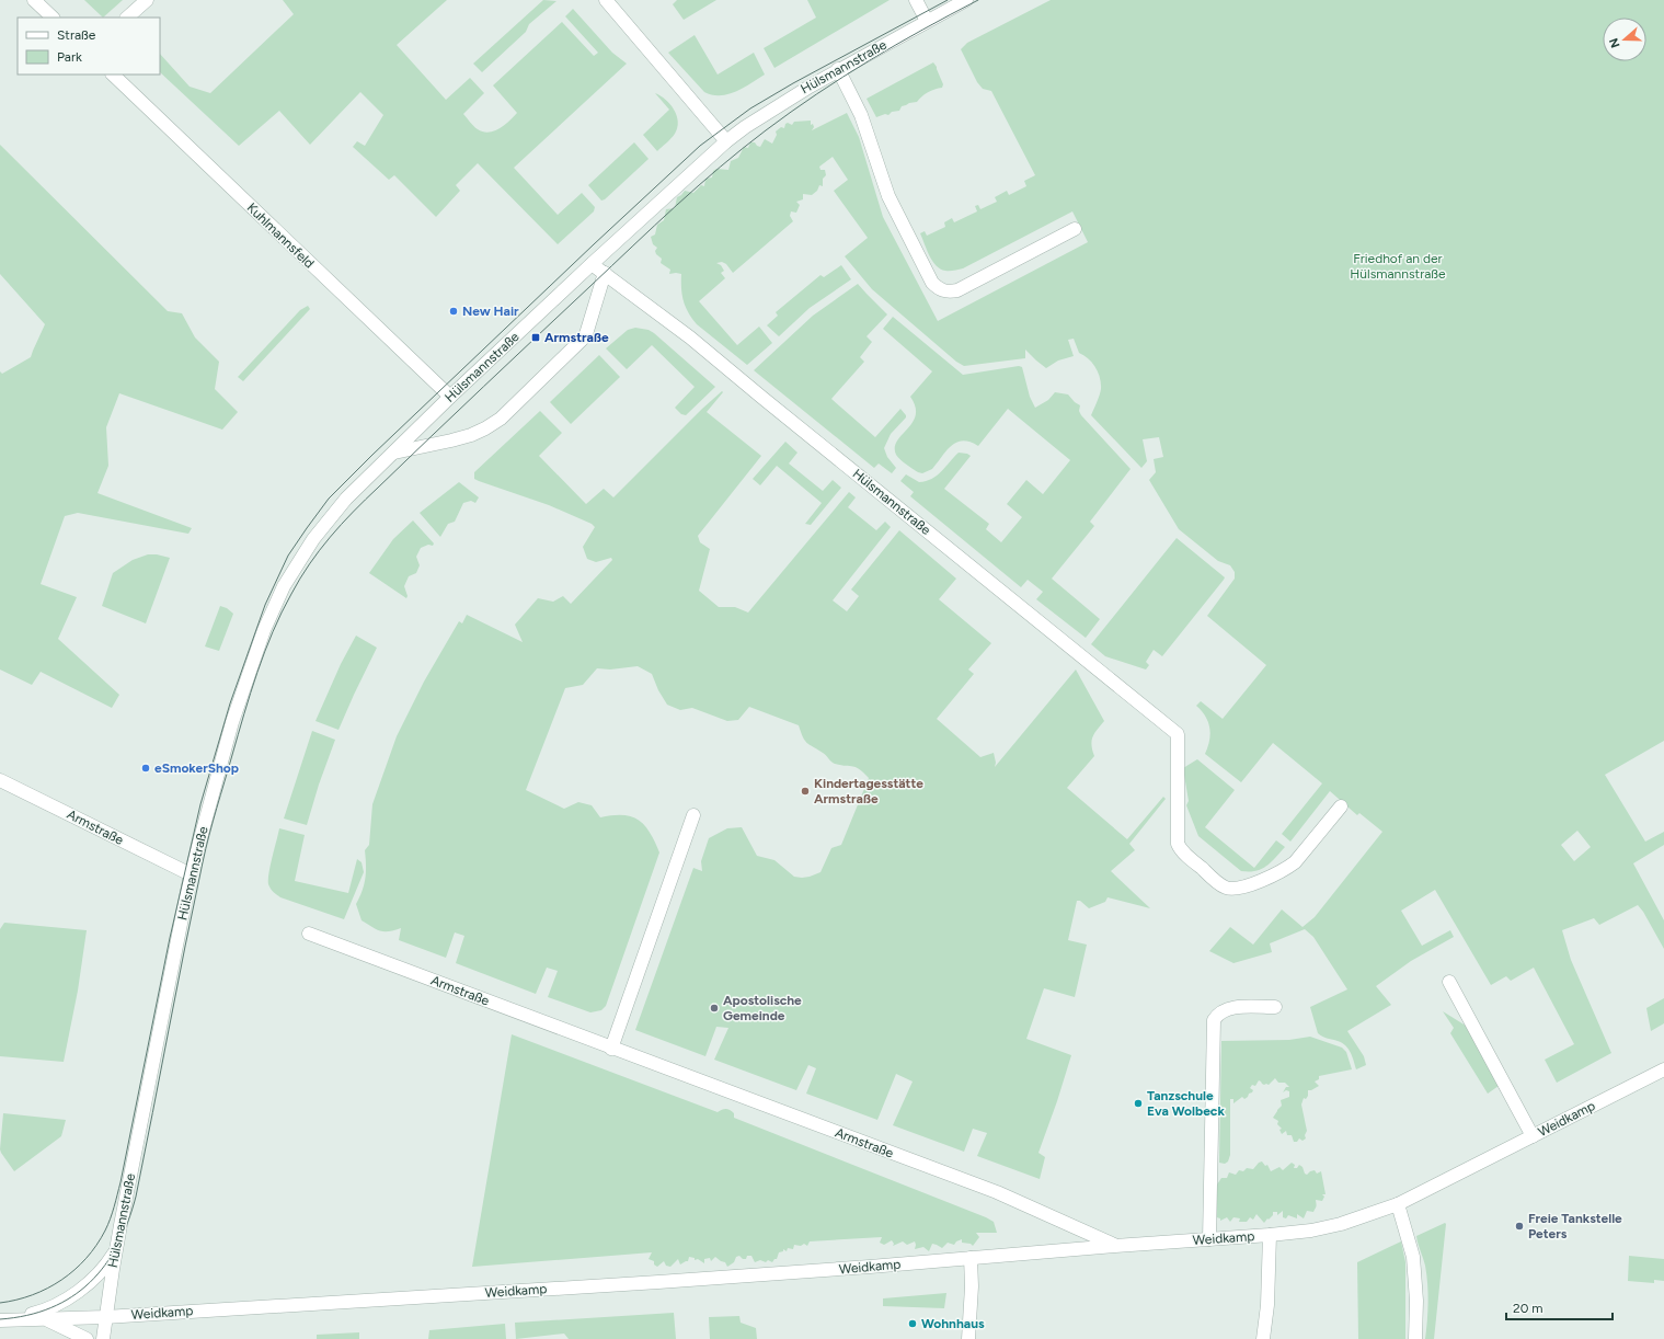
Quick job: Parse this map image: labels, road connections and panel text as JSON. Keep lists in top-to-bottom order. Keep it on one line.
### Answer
{"streets":{"street":["Hülsmannstraße","Kuhlmannsfeld","Armstraße","Weidkamp"]},"crossings":[["Hülsmannstraße","Kuhlmannsfeld"],["Hülsmannstraße","Armstraße"],["Hülsmannstraße","Weidkamp"],["Armstraße","Weidkamp"]],"parks":["Friedhof an der Hülsmannstraße"],"places":{"other":["New Hair","eSmokerShop","Kindertagesstätte Armstraße","Apostolische Gemeinde","Tanzschule Eva Wolbeck","Freie Tankstelle Peters","Wohnhaus"],"transit":["Armstraße"]},"legend":["Straße","Park"],"scale_bar":"20 m","north":"left"}
